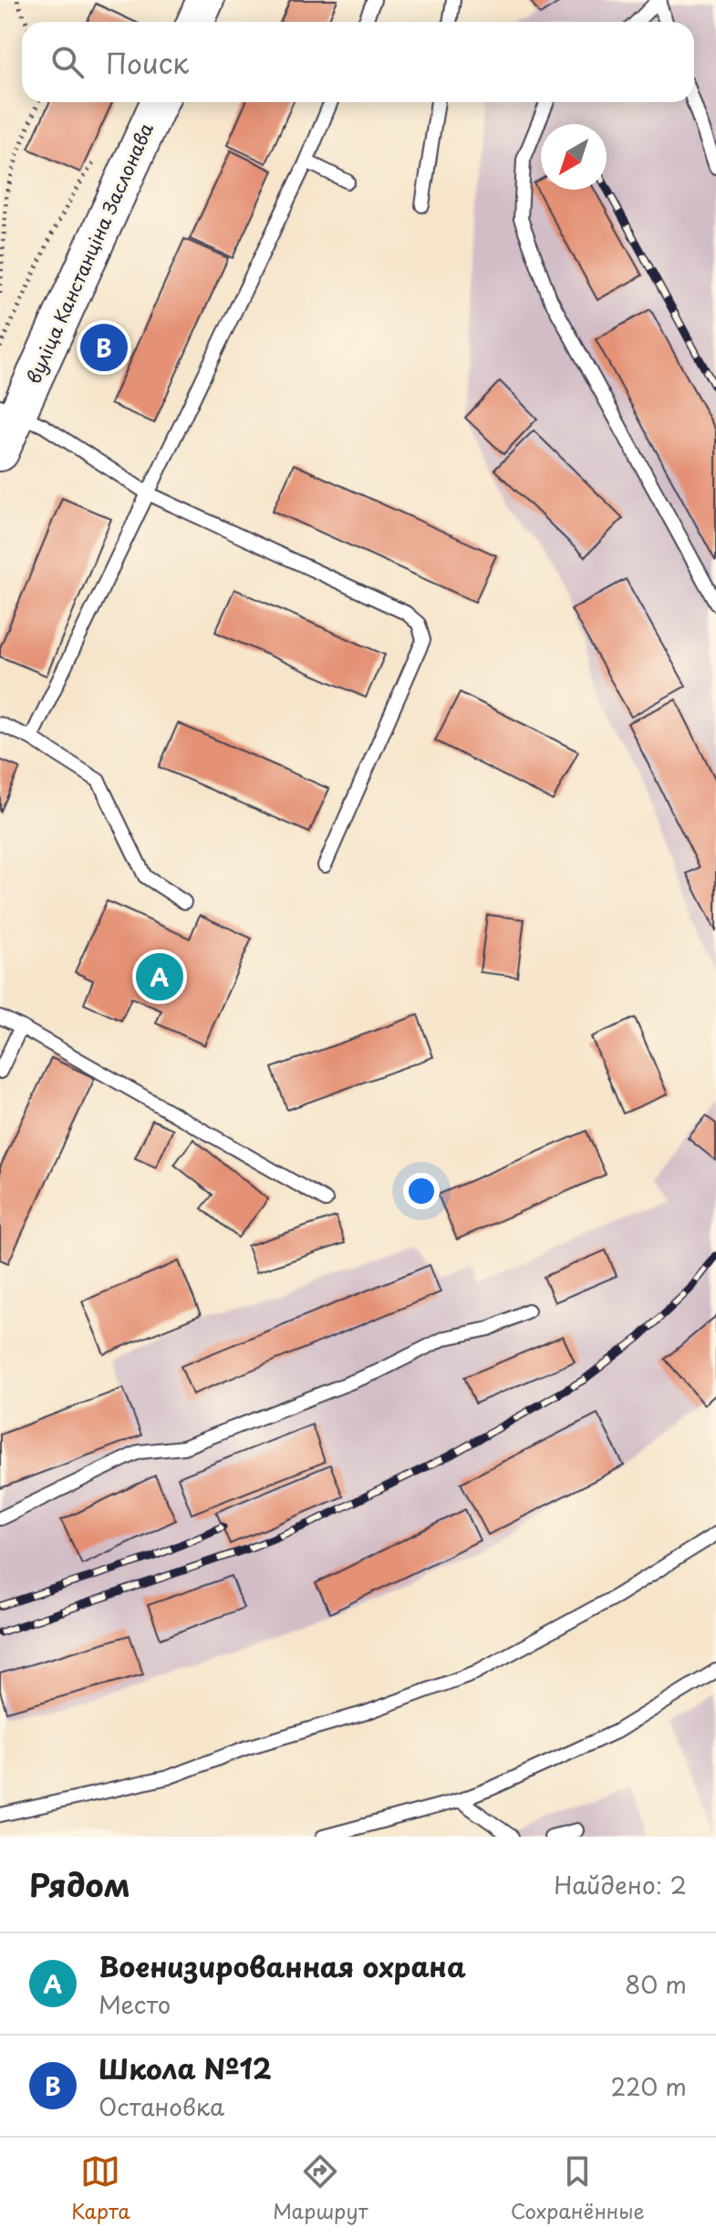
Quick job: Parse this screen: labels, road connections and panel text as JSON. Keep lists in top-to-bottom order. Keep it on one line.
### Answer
{"streets":{"street":["вуліца Канстанціна Заслонава"]},"north":"bottom left","page":{"search":"Поиск","pins":["B","A"],"heading":["Рядом","Найдено: 2"],"list":[{"mark":"A","name":"Военизированная охрана","note":"Место","value":"80 m"},{"mark":"B","name":"Школа №12","note":"Остановка","value":"220 m"}],"nav":["Карта","Маршрут","Сохранённые"]}}
